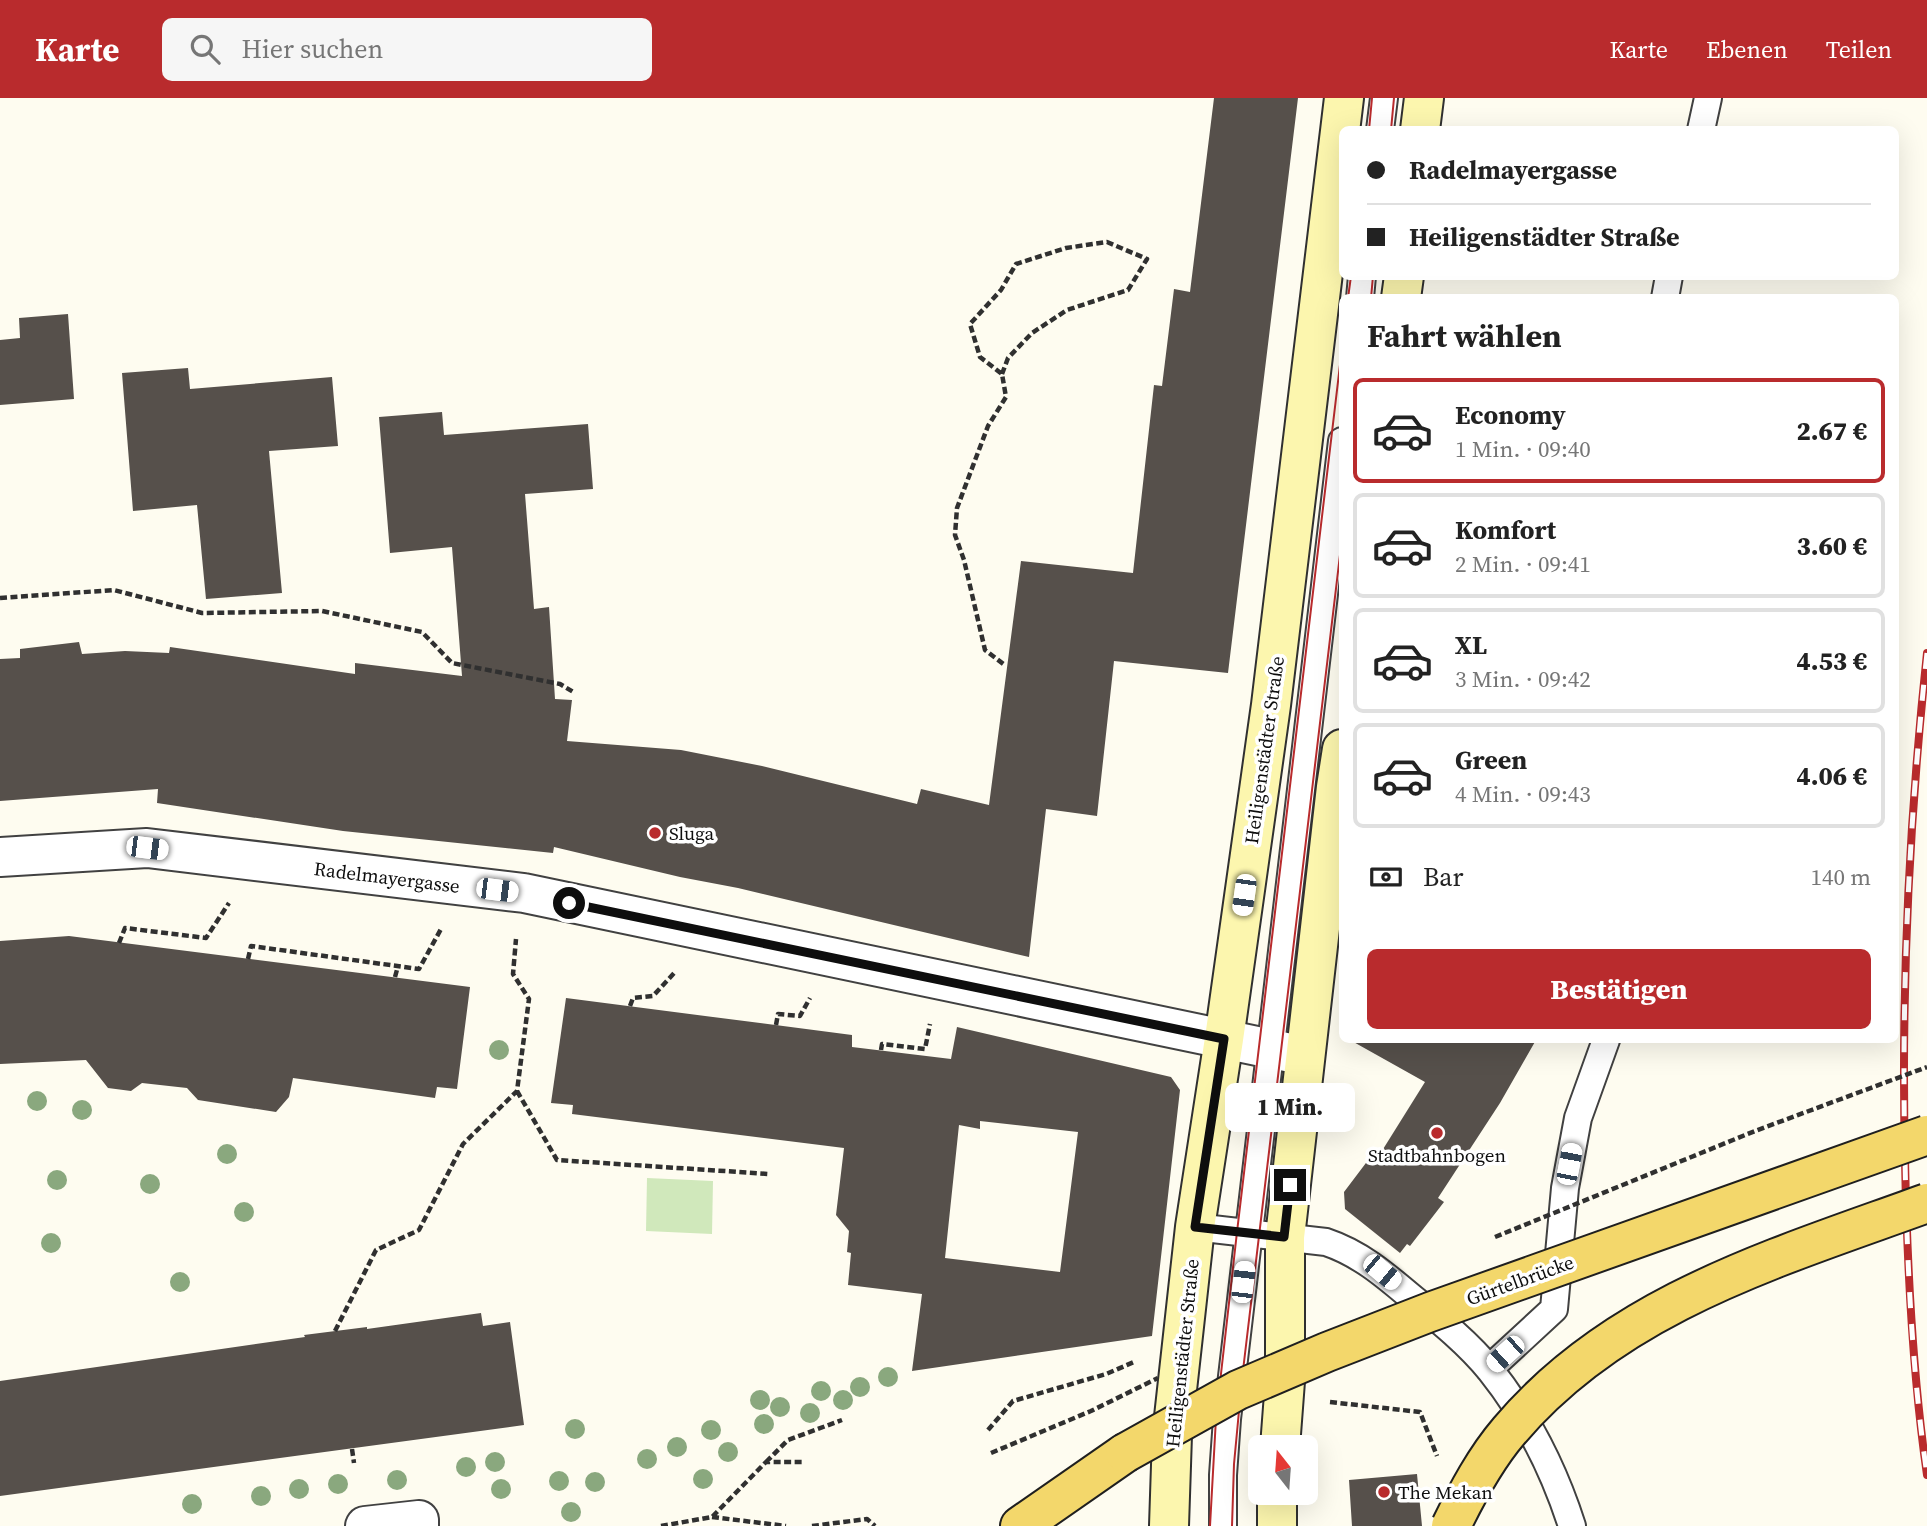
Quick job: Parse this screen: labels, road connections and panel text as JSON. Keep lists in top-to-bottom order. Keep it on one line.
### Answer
{"streets":{"main road":["Heiligenstädter Straße","Gürtelbrücke"],"street":["Radelmayergasse"]},"crossings":[["Heiligenstädter Straße","Radelmayergasse"]],"places":["Sluga","Stadtbahnbogen","The Mekan"],"north":"top","page":{"header":"Karte","search":"Hier suchen","nav":["Karte","Ebenen","Teilen"],"banner":["Radelmayergasse","Heiligenstädter Straße"],"heading":"Fahrt wählen","list":[{"name":"Economy","note":"1 Min. · 09:40","value":"2.67 €"},{"name":"Komfort","note":"2 Min. · 09:41","value":"3.60 €"},{"name":"XL","note":"3 Min. · 09:42","value":"4.53 €"},{"name":"Green","note":"4 Min. · 09:43","value":"4.06 €"}],"pay":["Bar","140 m"],"buttons":"Bestätigen","bubble":"1 Min."}}
